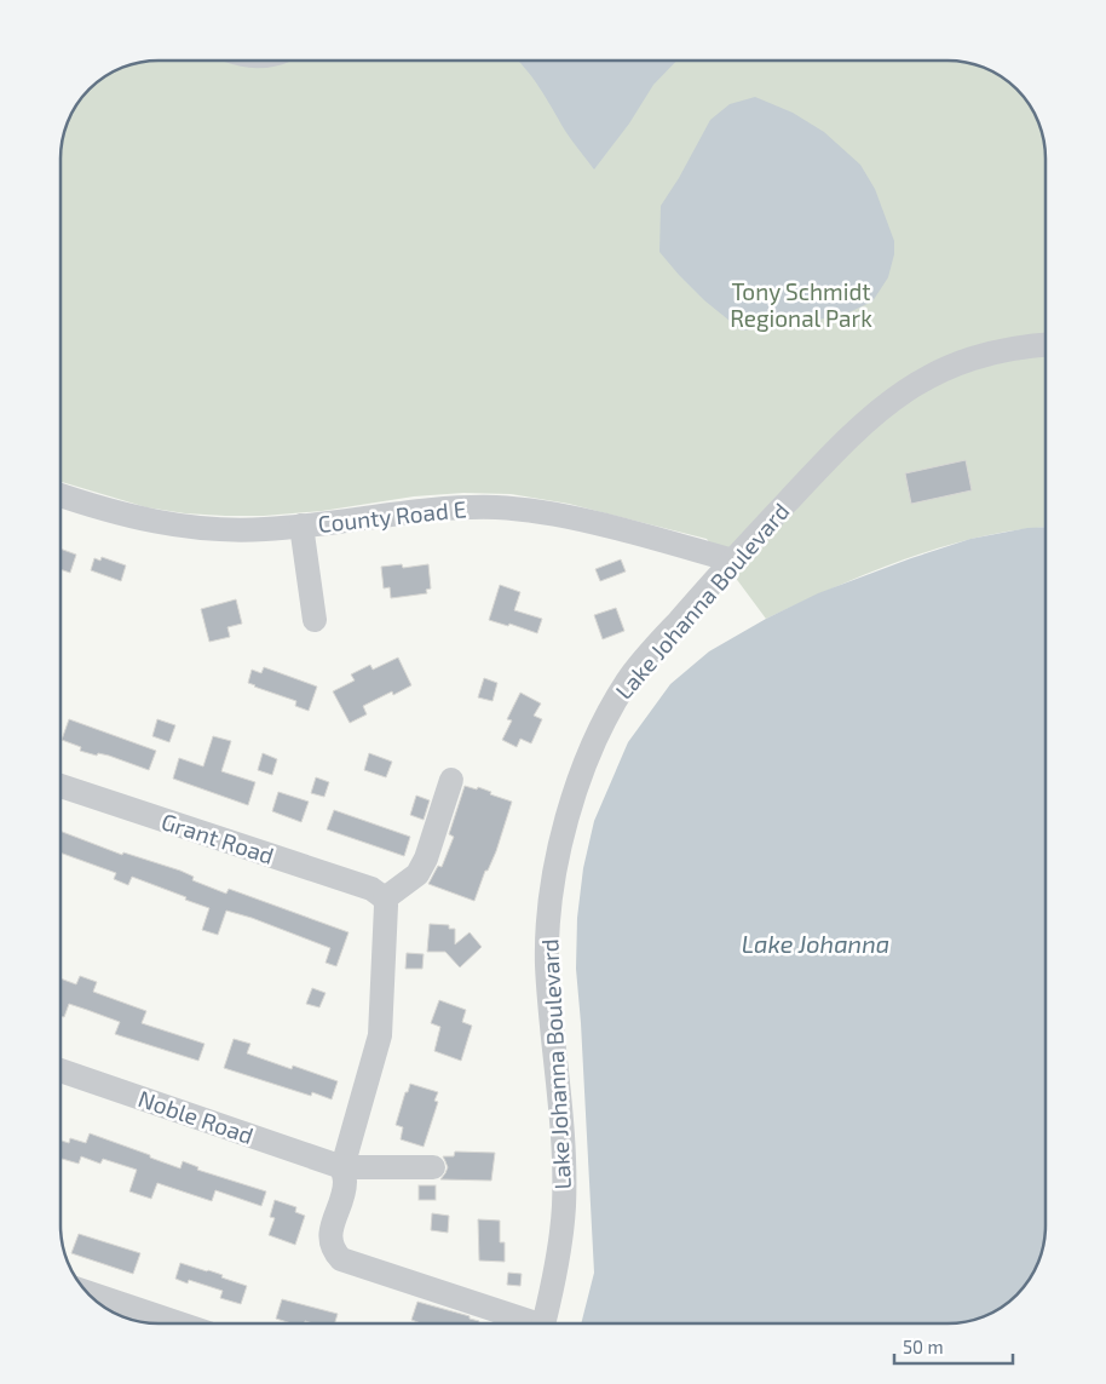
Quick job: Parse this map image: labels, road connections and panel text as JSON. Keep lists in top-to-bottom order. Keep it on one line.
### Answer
{"streets":{"street":["County Road E","Lake Johanna Boulevard","Grant Road","Noble Road"]},"crossings":[["County Road E","Lake Johanna Boulevard"]],"water":["Lake Johanna"],"parks":["Tony Schmidt Regional Park"],"scale_bar":"50 m"}
